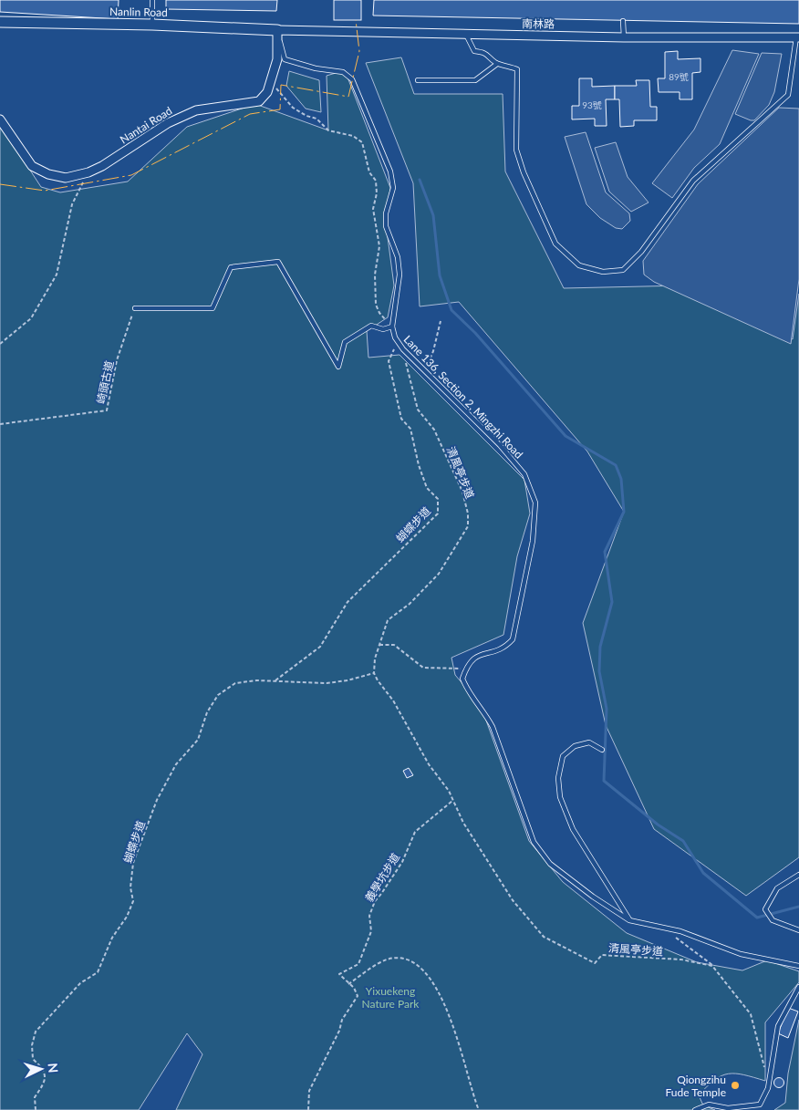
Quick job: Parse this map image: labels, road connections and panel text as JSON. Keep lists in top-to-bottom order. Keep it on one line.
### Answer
{"streets":{"street":["Nanlin Road","南林路","Nantai Road"],"lane":["Lane 136, Section 2, Mingzhi Road"],"path":["崎頭古道","清風亭步道","蝴蝶步道","義學坑步道"]},"crossings":[["Nanlin Road","南林路"],["Nanlin Road","Nantai Road"],["Nanlin Road","Lane 136, Section 2, Mingzhi Road"],["南林路","Nantai Road"],["南林路","Lane 136, Section 2, Mingzhi Road"],["Nantai Road","Lane 136, Section 2, Mingzhi Road"],["Lane 136, Section 2, Mingzhi Road","清風亭步道"],["Lane 136, Section 2, Mingzhi Road","蝴蝶步道"],["清風亭步道","蝴蝶步道"],["清風亭步道","義學坑步道"]],"parks":["Yixuekeng Nature Park"],"places":["Qiongzihu Fude Temple"],"house_numbers":["89號","93號"],"north":"right"}
